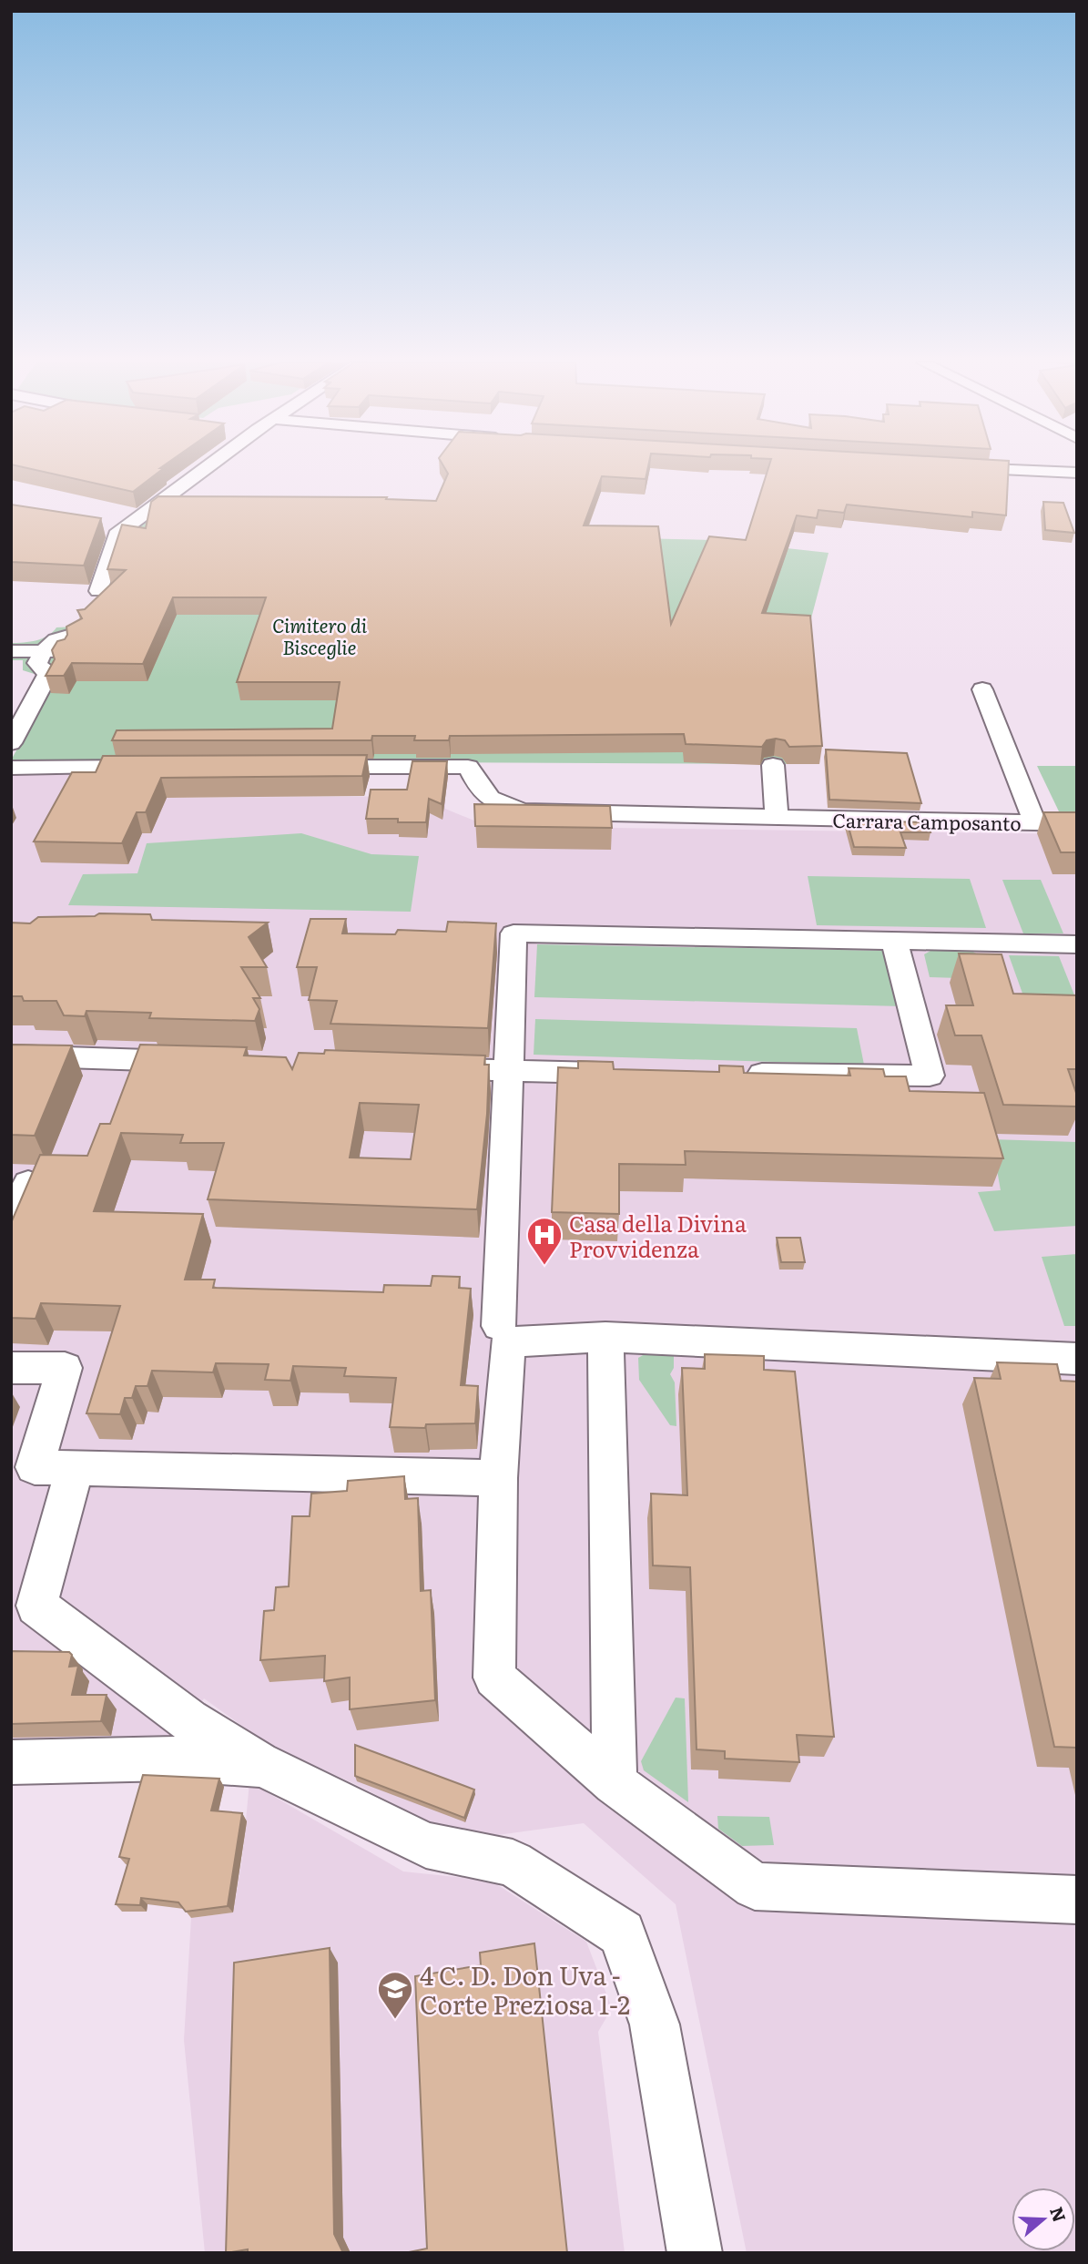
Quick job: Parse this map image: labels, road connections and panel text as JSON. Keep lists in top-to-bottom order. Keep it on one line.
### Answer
{"streets":{"street":["Carrara Camposanto"]},"parks":["Cimitero di Bisceglie"],"places":{"hospital":["Casa della Divina Provvidenza"],"school or university":["4 C. D. Don Uva - Corte Preziosa 1-2"]},"north":"right"}
